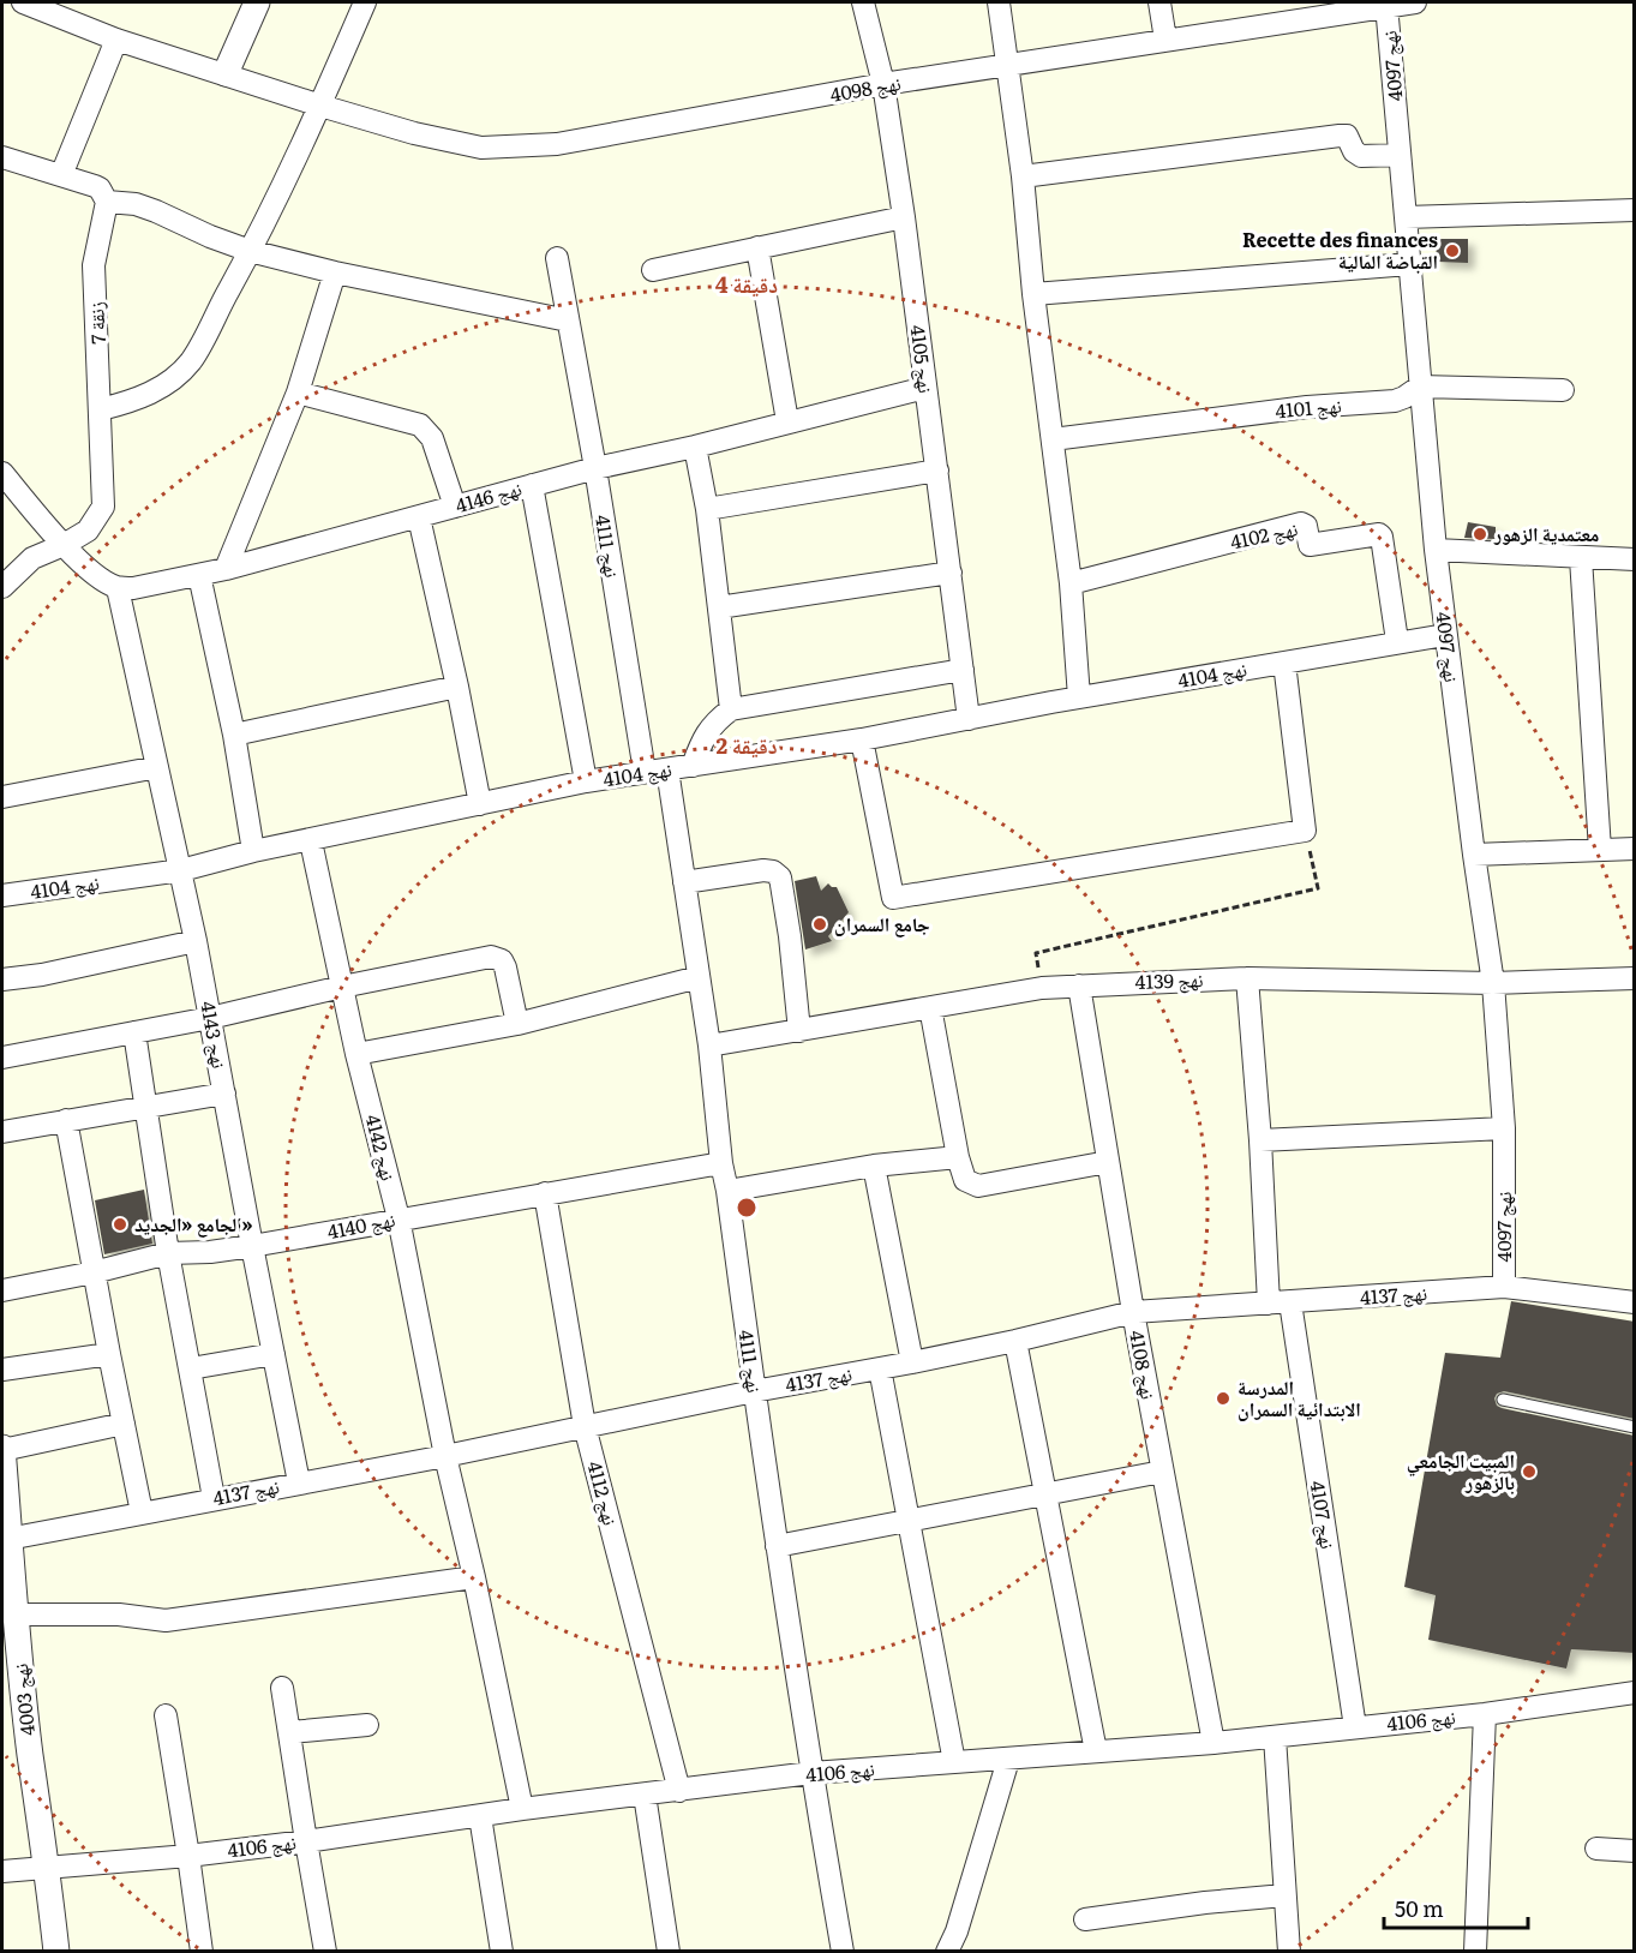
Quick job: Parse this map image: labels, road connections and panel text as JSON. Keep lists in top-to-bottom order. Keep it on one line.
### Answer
{"streets":{"street":["نهج 4097","نهج 4098","زنقة 7","نهج 4105","نهج 4101","نهج 4146","نهج 4102","نهج 4111","نهج 4104","نهج 4139","نهج 4143","نهج 4142","نهج 4140","نهج 4137","نهج 4108","نهج 4112","نهج 4107","نهج 4003","نهج 4106"]},"crossings":[["نهج 4097","نهج 4098"],["نهج 4097","نهج 4101"],["نهج 4097","نهج 4104"],["نهج 4097","نهج 4139"],["نهج 4097","نهج 4137"],["نهج 4098","نهج 4105"],["نهج 4105","نهج 4146"],["نهج 4105","نهج 4104"],["نهج 4146","نهج 4111"],["نهج 4146","نهج 4143"],["نهج 4102","نهج 4104"],["نهج 4111","نهج 4104"],["نهج 4111","نهج 4139"],["نهج 4111","نهج 4140"],["نهج 4111","نهج 4137"],["نهج 4111","نهج 4106"],["نهج 4104","نهج 4143"],["نهج 4104","نهج 4142"],["نهج 4139","نهج 4108"],["نهج 4139","نهج 4107"],["نهج 4143","نهج 4140"],["نهج 4143","نهج 4137"],["نهج 4142","نهج 4140"],["نهج 4142","نهج 4137"],["نهج 4142","نهج 4106"],["نهج 4140","نهج 4112"],["نهج 4137","نهج 4108"],["نهج 4137","نهج 4112"],["نهج 4137","نهج 4107"],["نهج 4137","نهج 4003"],["نهج 4108","نهج 4106"],["نهج 4112","نهج 4106"],["نهج 4107","نهج 4106"],["نهج 4003","نهج 4106"]],"places":["Recette des finances القباضة المالية","معتمدية الزهور","جامع السمران","الجامع «الجديد»","المدرسة الابتدائية السمران","المبيت الجامعي بالزهور"],"scale_bar":"50 m","rings":["4 دقيقة","2 دقيقة"]}
